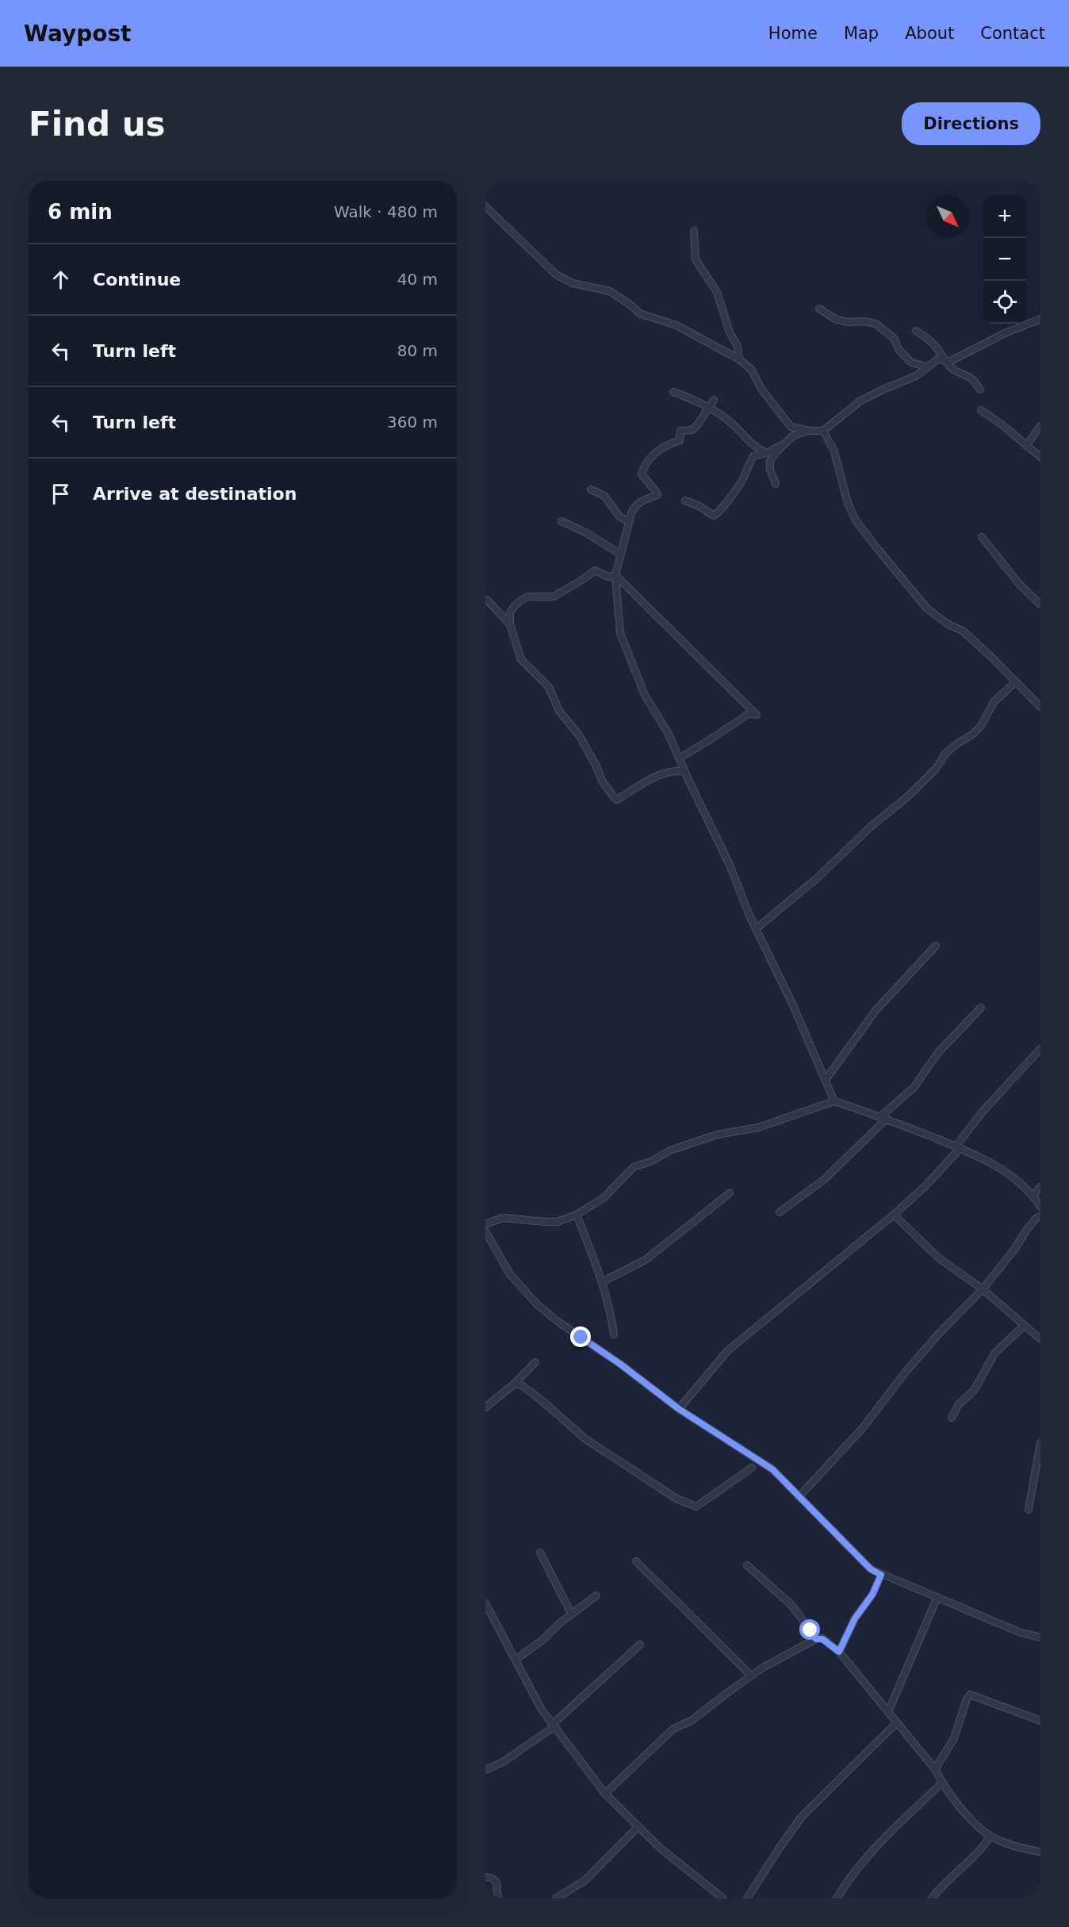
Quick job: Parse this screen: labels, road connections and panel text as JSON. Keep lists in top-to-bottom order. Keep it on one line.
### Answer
{"north":"bottom right","page":{"header":"Waypost","nav":["Home","Map","About","Contact"],"buttons":"Directions","title":"Find us","heading":["6 min","Walk · 480 m"],"map_buttons":["+","−"],"list":[["Continue","40 m"],["Turn left","80 m"],["Turn left","360 m"],"Arrive at destination"]}}
